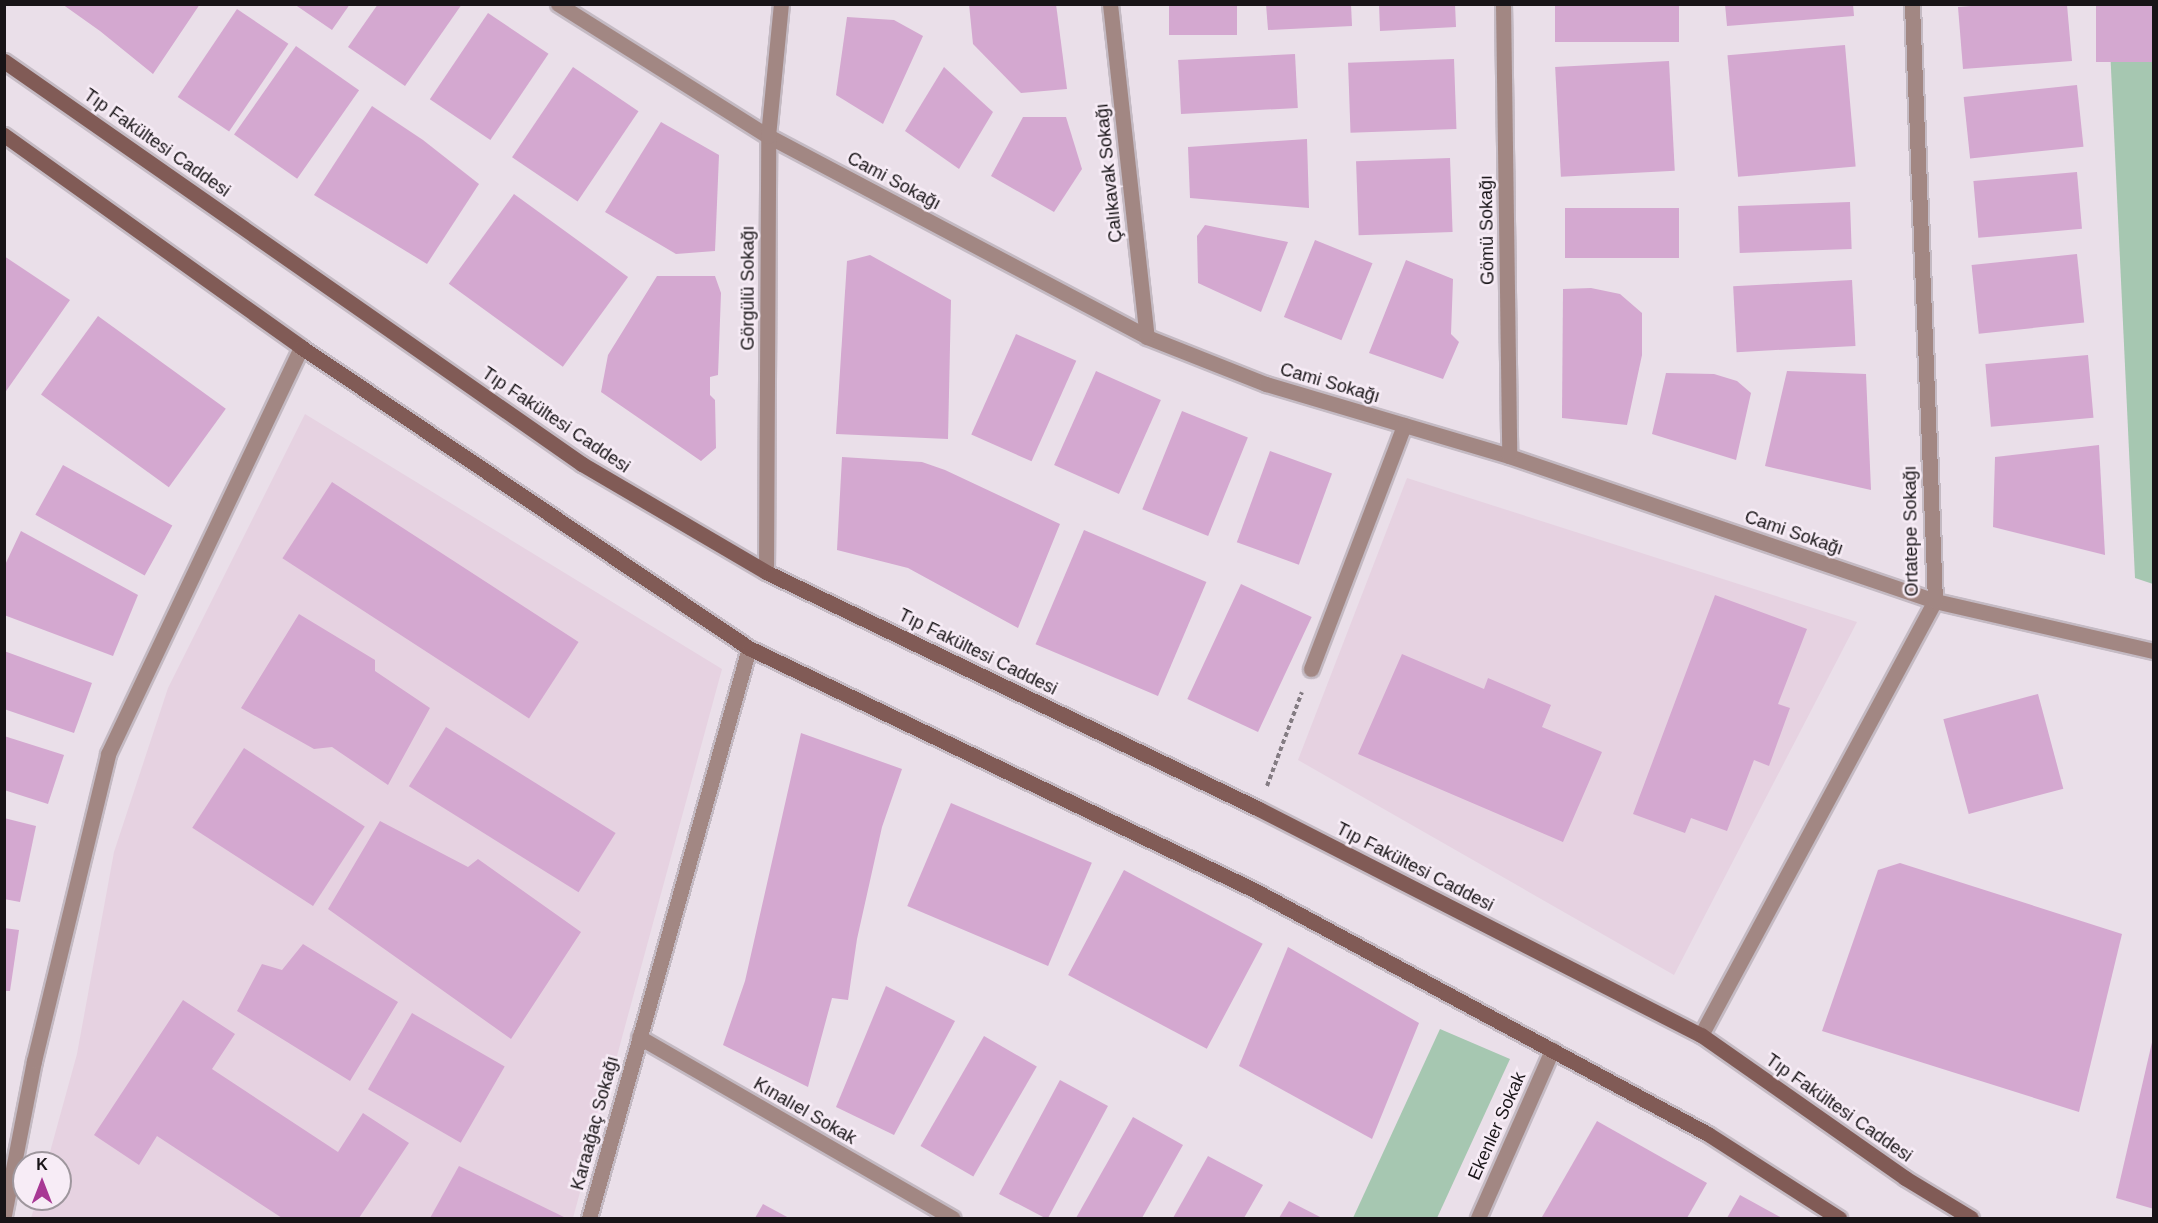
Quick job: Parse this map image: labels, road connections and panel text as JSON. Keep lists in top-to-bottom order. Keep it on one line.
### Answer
{"streets":{"main road":["Tıp Fakültesi Caddesi"],"street":["Çalıkavak Sokağı","Cami Sokağı","Gömü Sokağı","Görgülü Sokağı","Ortatepe Sokağı","Kınalıel Sokak","Karaağaç Sokağı","Ekenler Sokak"]},"crossings":[["Tıp Fakültesi Caddesi","Görgülü Sokağı"],["Tıp Fakültesi Caddesi","Ortatepe Sokağı"],["Çalıkavak Sokağı","Cami Sokağı"],["Cami Sokağı","Gömü Sokağı"],["Cami Sokağı","Görgülü Sokağı"],["Cami Sokağı","Ortatepe Sokağı"],["Kınalıel Sokak","Karaağaç Sokağı"]],"north":"top"}
